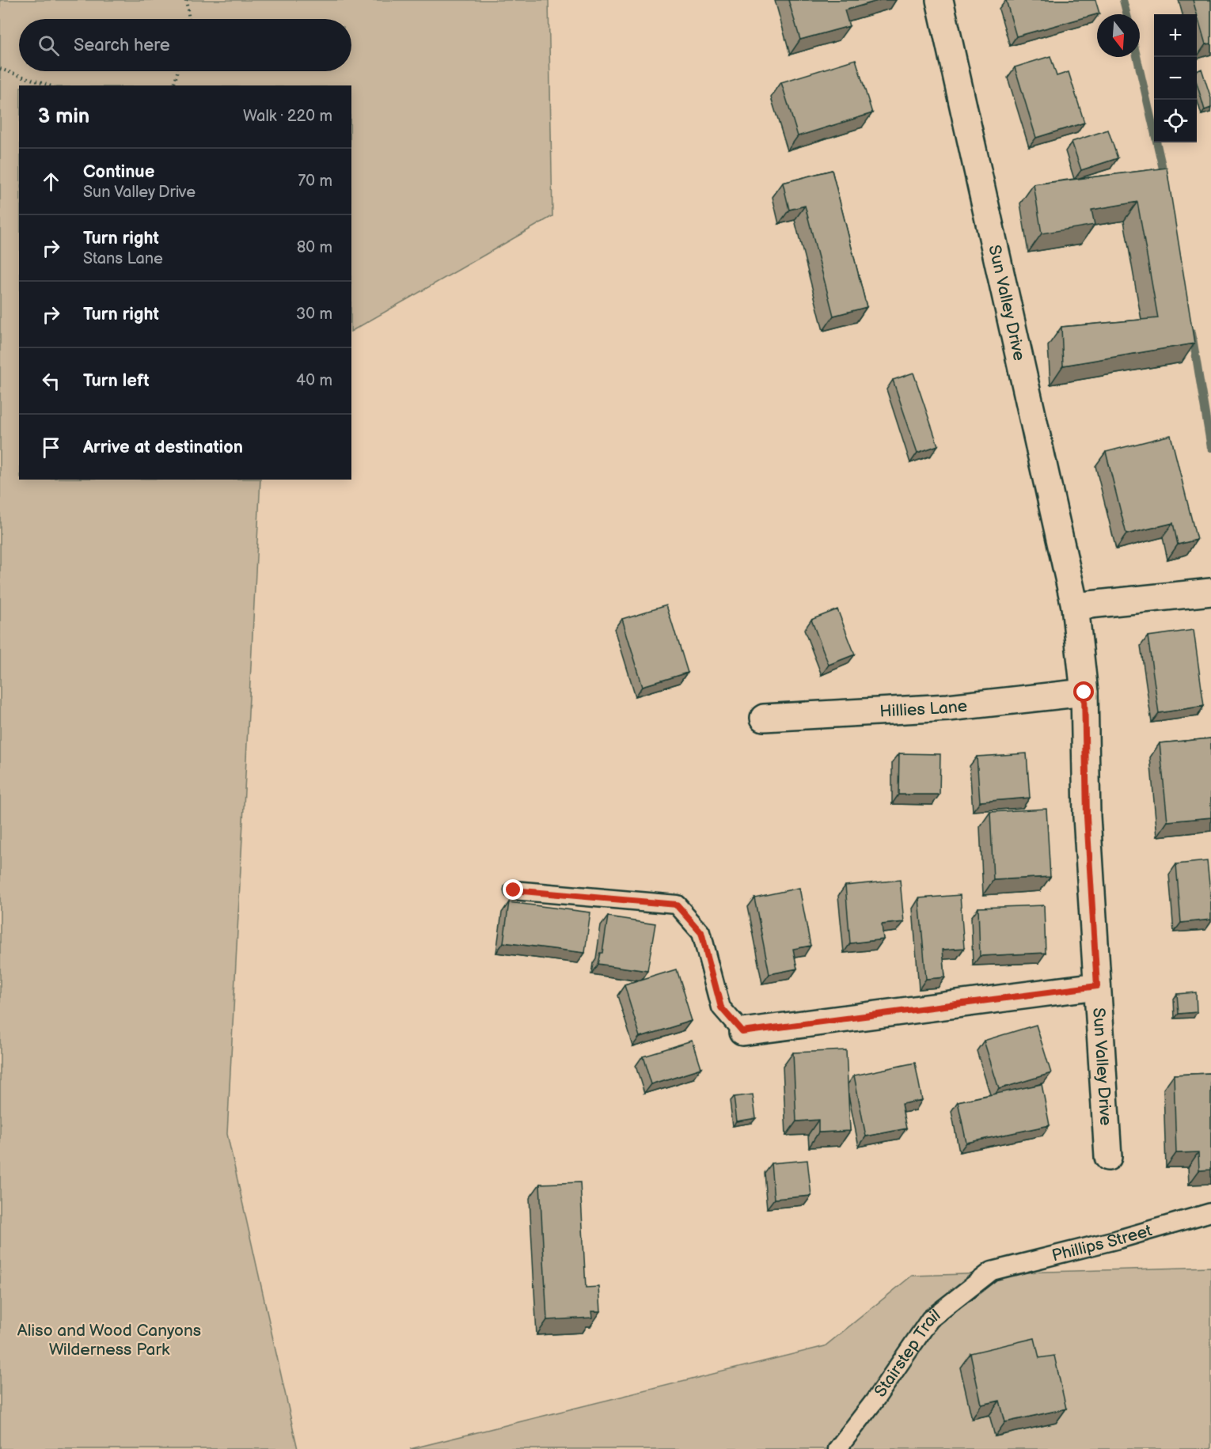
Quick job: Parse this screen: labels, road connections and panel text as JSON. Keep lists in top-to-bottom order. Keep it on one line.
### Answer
{"streets":{"street":["Sun Valley Drive","Hillies Lane"],"lane":["Phillips Street","Stairstep Trail"]},"crossings":[["Sun Valley Drive","Hillies Lane"],["Phillips Street","Stairstep Trail"]],"parks":["Aliso and Wood Canyons Wilderness Park"],"north":"bottom","page":{"map_buttons":["+","−"],"search":"Search here","heading":["3 min","Walk · 220 m"],"list":[["Continue","Sun Valley Drive","70 m"],["Turn right","Stans Lane","80 m"],["Turn right","30 m"],["Turn left","40 m"],"Arrive at destination"]}}
